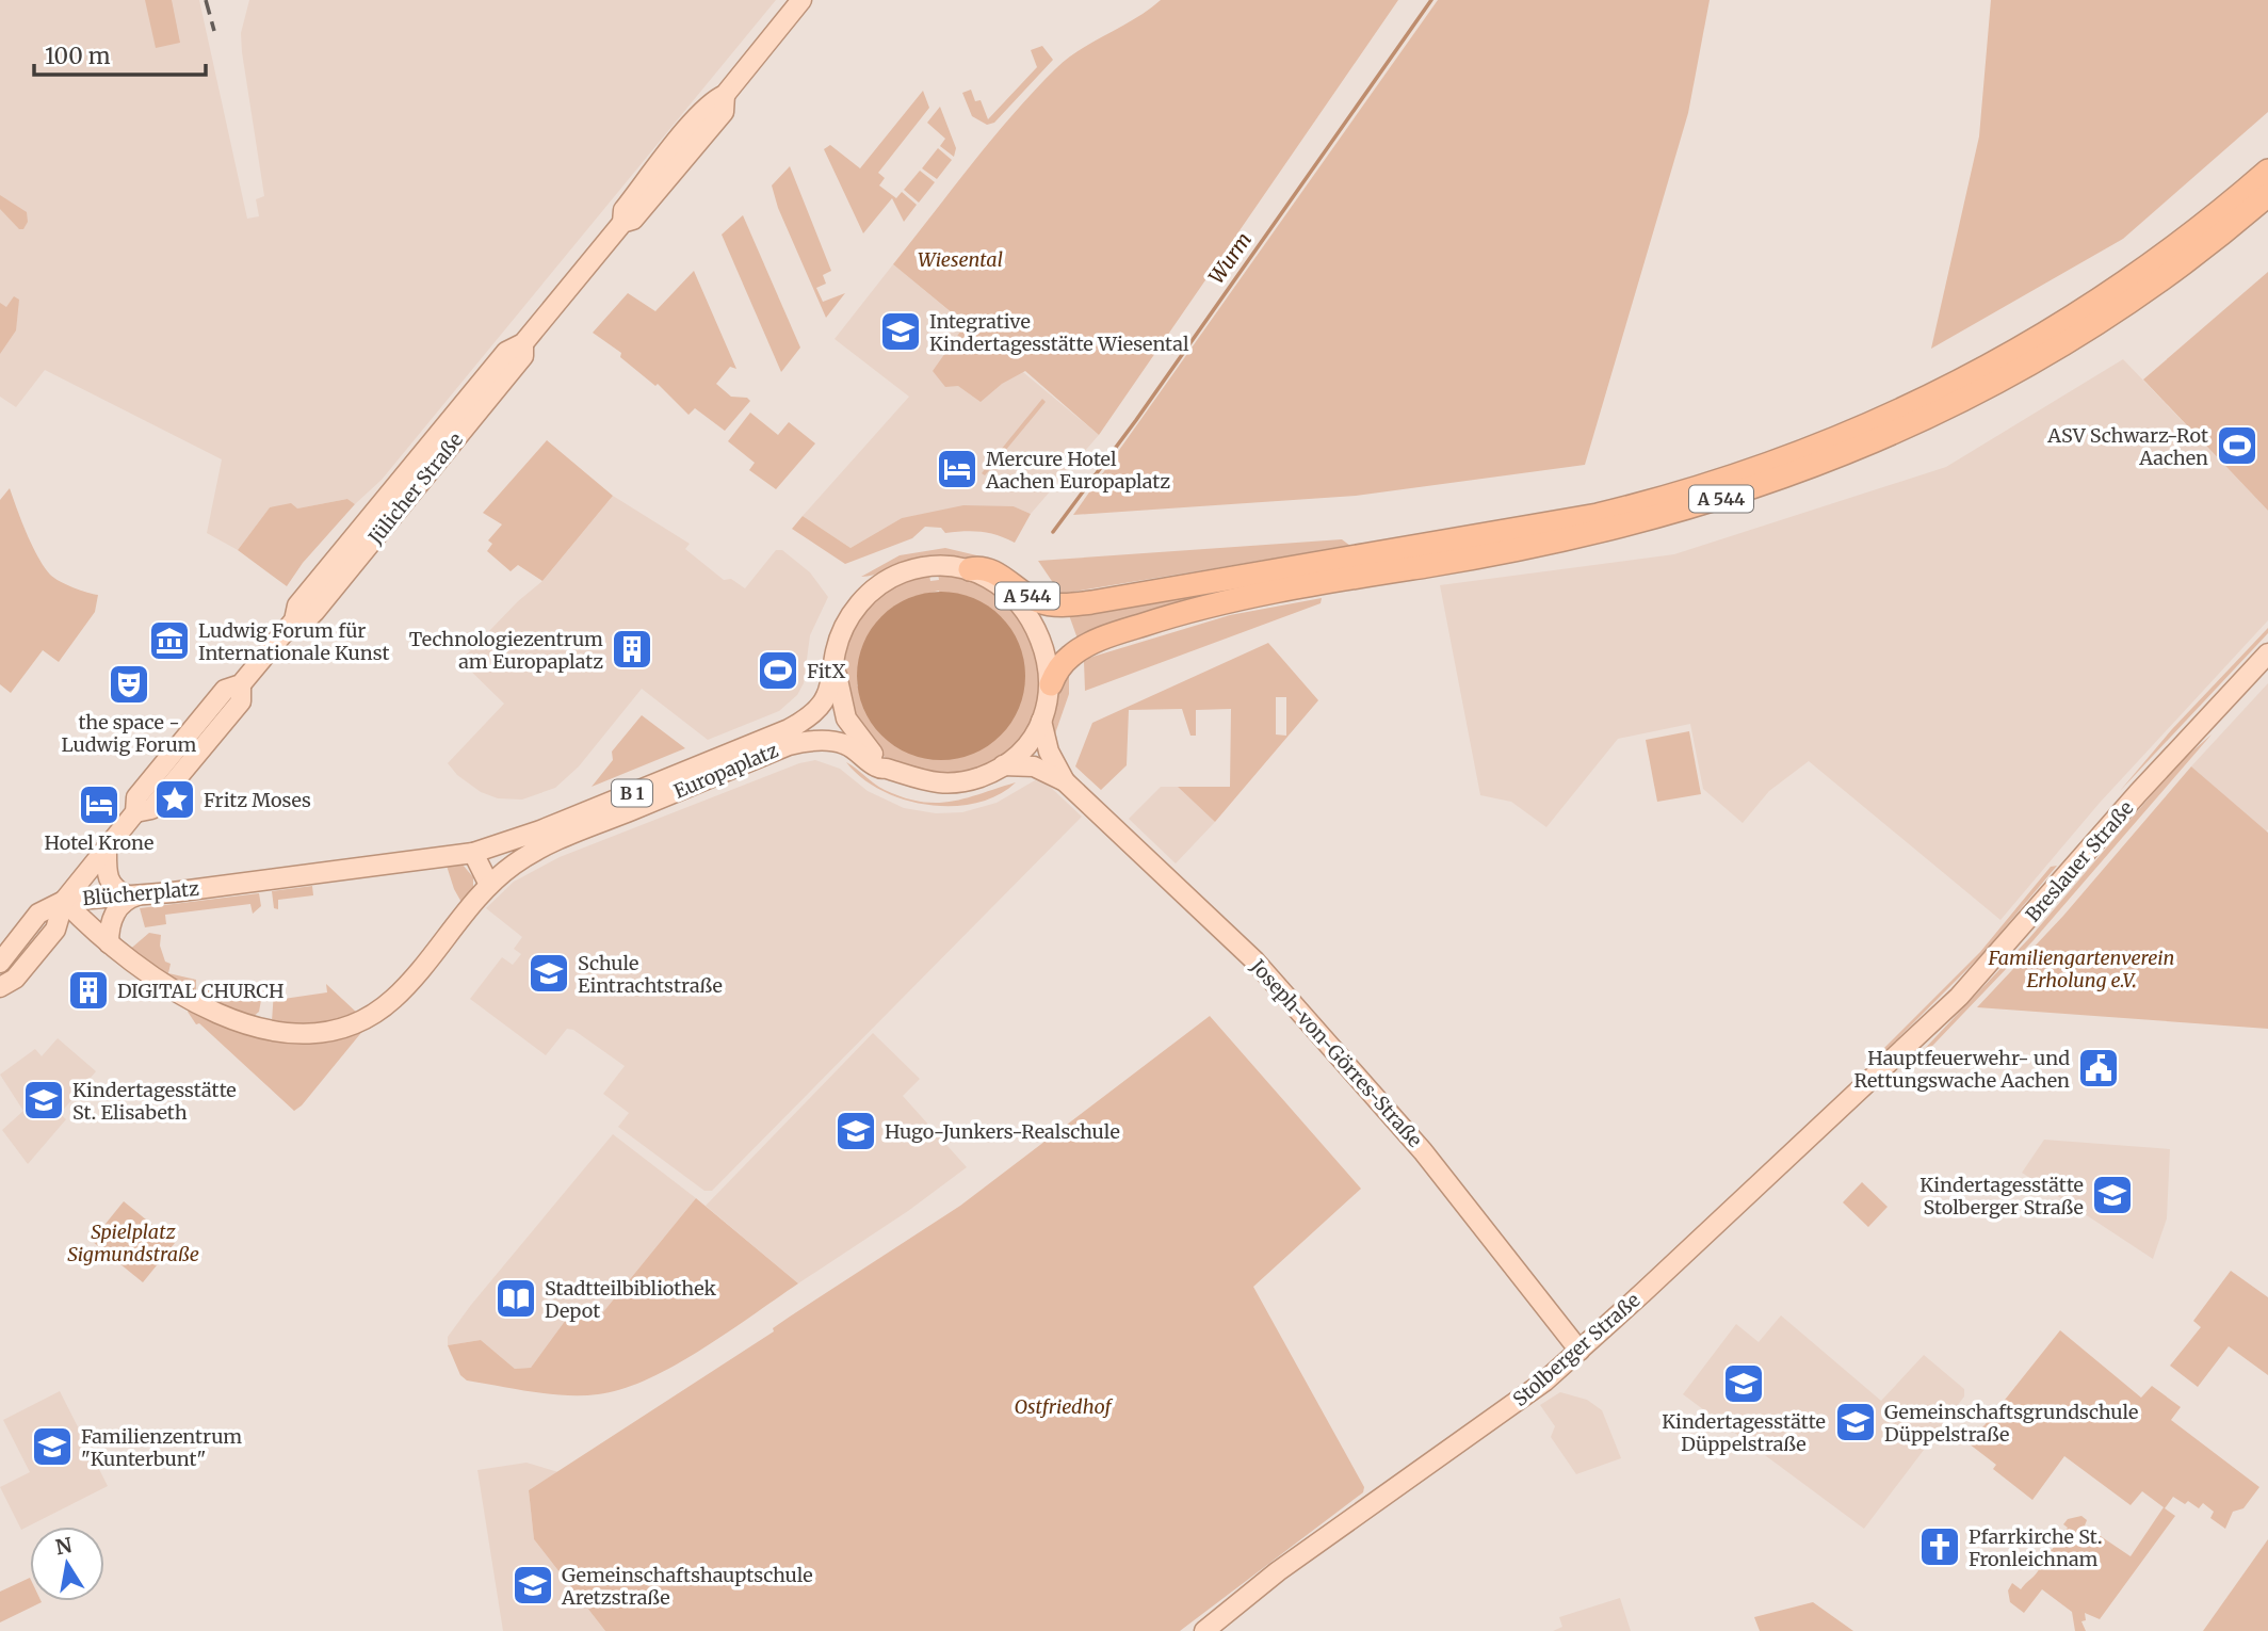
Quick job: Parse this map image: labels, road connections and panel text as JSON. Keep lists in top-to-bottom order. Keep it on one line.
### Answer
{"streets":{"highway":["A 544"],"main road":["Jülicher Straße","Europaplatz","B 1","Breslauer Straße","Blücherplatz","Joseph-von-Görres-Straße","Stolberger Straße"]},"crossings":[["Jülicher Straße","Blücherplatz"],["A 544","Europaplatz"],["A 544","Joseph-von-Görres-Straße"],["Europaplatz","Blücherplatz"],["Europaplatz","Joseph-von-Görres-Straße"],["Breslauer Straße","Stolberger Straße"],["Joseph-von-Görres-Straße","Stolberger Straße"]],"water":["Wurm"],"parks":["Wiesental","Familiengartenverein Erholung e.V.","Spielplatz Sigmundstraße","Ostfriedhof"],"places":{"school or university":["Integrative Kindertagesstätte Wiesental","Schule Eintrachtstraße","Kindertagesstätte St. Elisabeth","Hugo-Junkers-Realschule","Kindertagesstätte Stolberger Straße","Kindertagesstätte Düppelstraße","Gemeinschaftsgrundschule Düppelstraße","Familienzentrum \"Kunterbunt\"","Gemeinschaftshauptschule Aretzstraße"],"sports":["ASV Schwarz-Rot Aachen","FitX"],"hotel":["Mercure Hotel Aachen Europaplatz","Hotel Krone"],"museum":["Ludwig Forum für Internationale Kunst"],"building":["Technologiezentrum am Europaplatz","DIGITAL CHURCH"],"theatre":["the space - Ludwig Forum"],"place":["Fritz Moses"],"public building":["Hauptfeuerwehr- und Rettungswache Aachen"],"library":["Stadtteilbibliothek Depot"],"church":["Pfarrkirche St. Fronleichnam"]},"scale_bar":"100 m","north":"top"}
